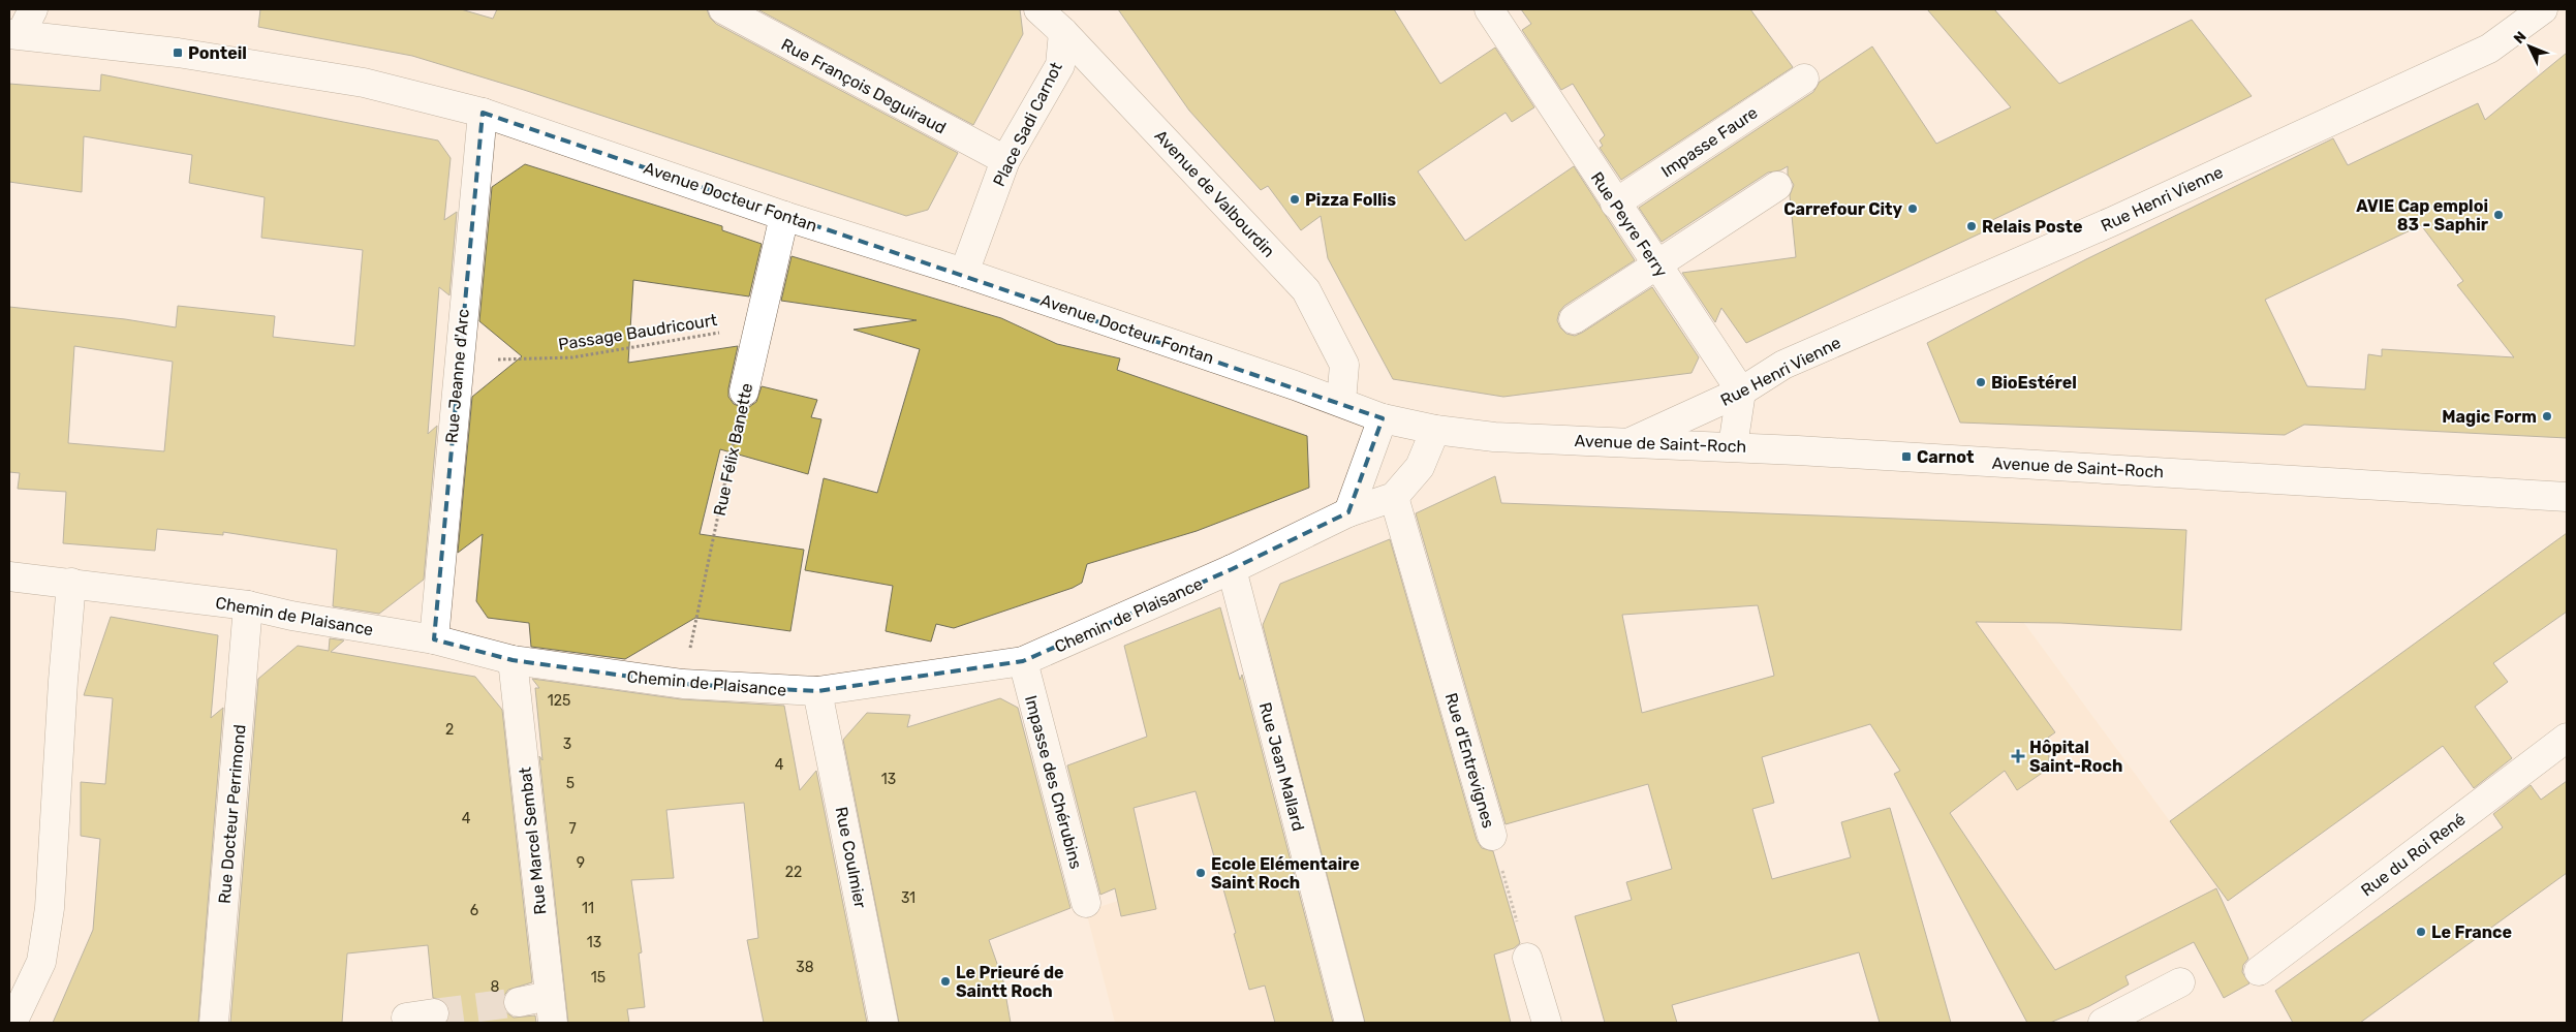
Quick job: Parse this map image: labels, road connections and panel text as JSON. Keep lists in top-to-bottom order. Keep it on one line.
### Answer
{"streets":{"street":["Rue François Deguiraud","Place Sadi Carnot","Impasse Faure","Avenue de Valbourdin","Avenue Docteur Fontan","Rue Henri Vienne","Rue Peyre Ferry","Rue Jeanne d'Arc","Avenue de Saint-Roch","Rue Félix Banette","Chemin de Plaisance","Rue d'Entrevignes","Rue Jean Mallard","Impasse des Chérubins","Rue Docteur Perrimond","Rue Marcel Sembat","Rue du Roi René","Rue Coulmier"],"path":["Passage Baudricourt"]},"crossings":[["Rue François Deguiraud","Place Sadi Carnot"],["Place Sadi Carnot","Avenue de Valbourdin"],["Place Sadi Carnot","Avenue Docteur Fontan"],["Impasse Faure","Rue Peyre Ferry"],["Avenue de Valbourdin","Avenue Docteur Fontan"],["Avenue Docteur Fontan","Rue Jeanne d'Arc"],["Avenue Docteur Fontan","Avenue de Saint-Roch"],["Avenue Docteur Fontan","Rue Félix Banette"],["Rue Henri Vienne","Rue Peyre Ferry"],["Rue Henri Vienne","Avenue de Saint-Roch"],["Passage Baudricourt","Rue Jeanne d'Arc"],["Passage Baudricourt","Rue Félix Banette"],["Rue Jeanne d'Arc","Chemin de Plaisance"],["Rue Félix Banette","Chemin de Plaisance"],["Chemin de Plaisance","Rue d'Entrevignes"],["Chemin de Plaisance","Rue Jean Mallard"],["Chemin de Plaisance","Impasse des Chérubins"],["Chemin de Plaisance","Rue Docteur Perrimond"],["Chemin de Plaisance","Rue Marcel Sembat"],["Chemin de Plaisance","Rue Coulmier"]],"places":{"transit":["Ponteil","Carnot"],"other":["Pizza Follis","Carrefour City","AVIE Cap emploi 83 - Saphir","Relais Poste","BioEstérel","Magic Form","Ecole Elémentaire Saint Roch","Le France","Le Prieuré de Saintt Roch"],"health":["Hôpital Saint-Roch"]},"house_numbers":["125","2","3","4","13","5","4","7","9","22","31","11","6","13","38","15","8"],"north":"top left"}
